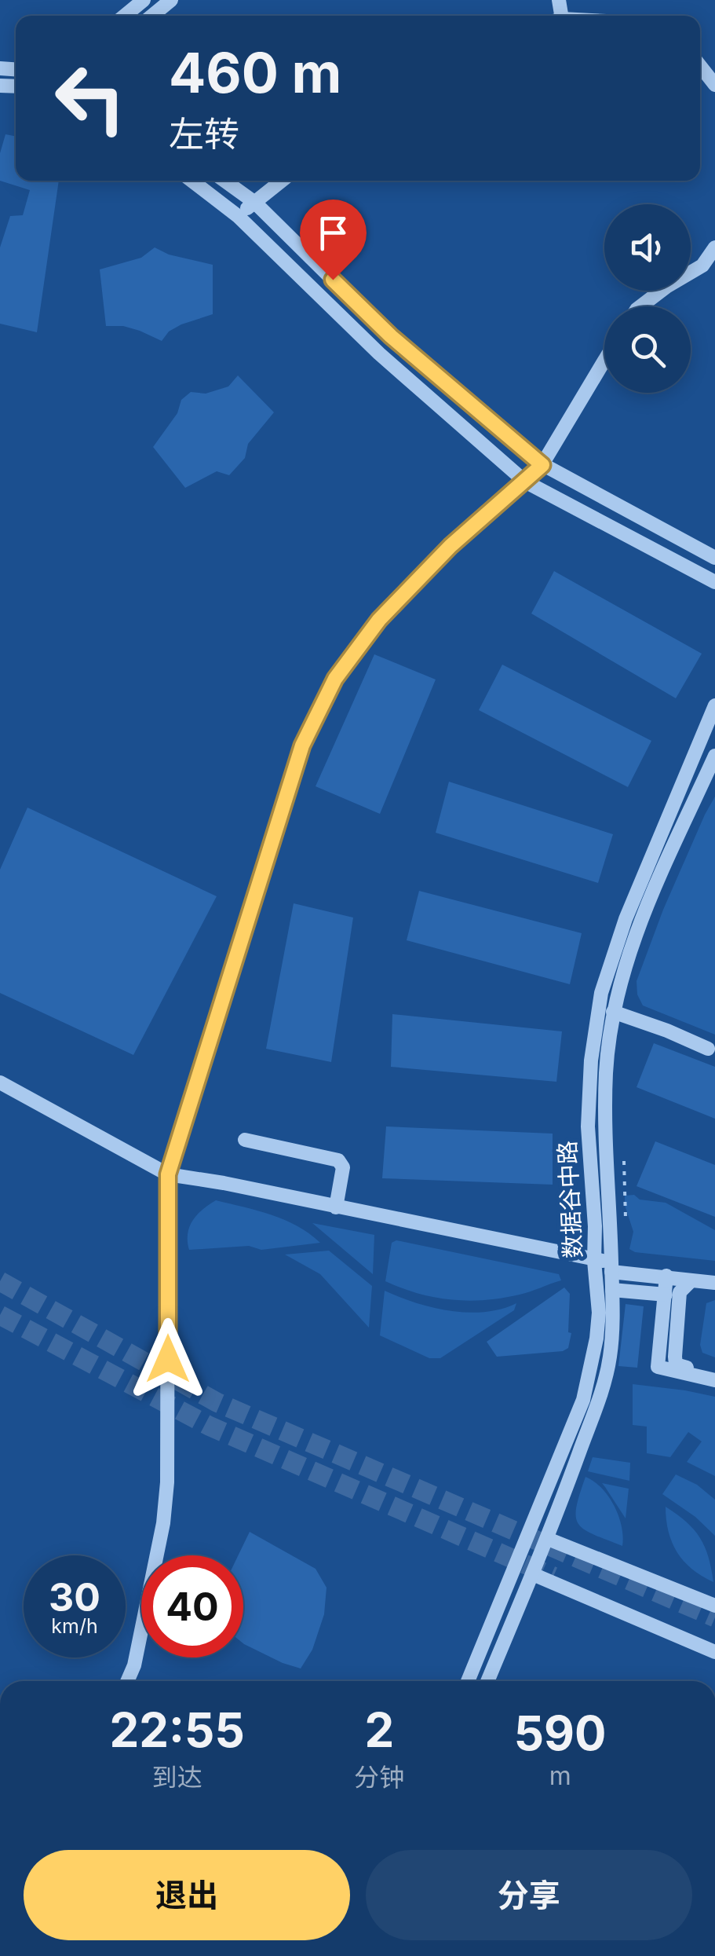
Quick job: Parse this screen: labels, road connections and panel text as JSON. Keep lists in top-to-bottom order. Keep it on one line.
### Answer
{"streets":{"street":["数据谷中路"]},"page":{"turn":["460 m","左转"],"speed":"30 km/h","limit":"40","eta":["22:55","到达","2","分钟","590","m"],"buttons":["退出","分享"]}}
